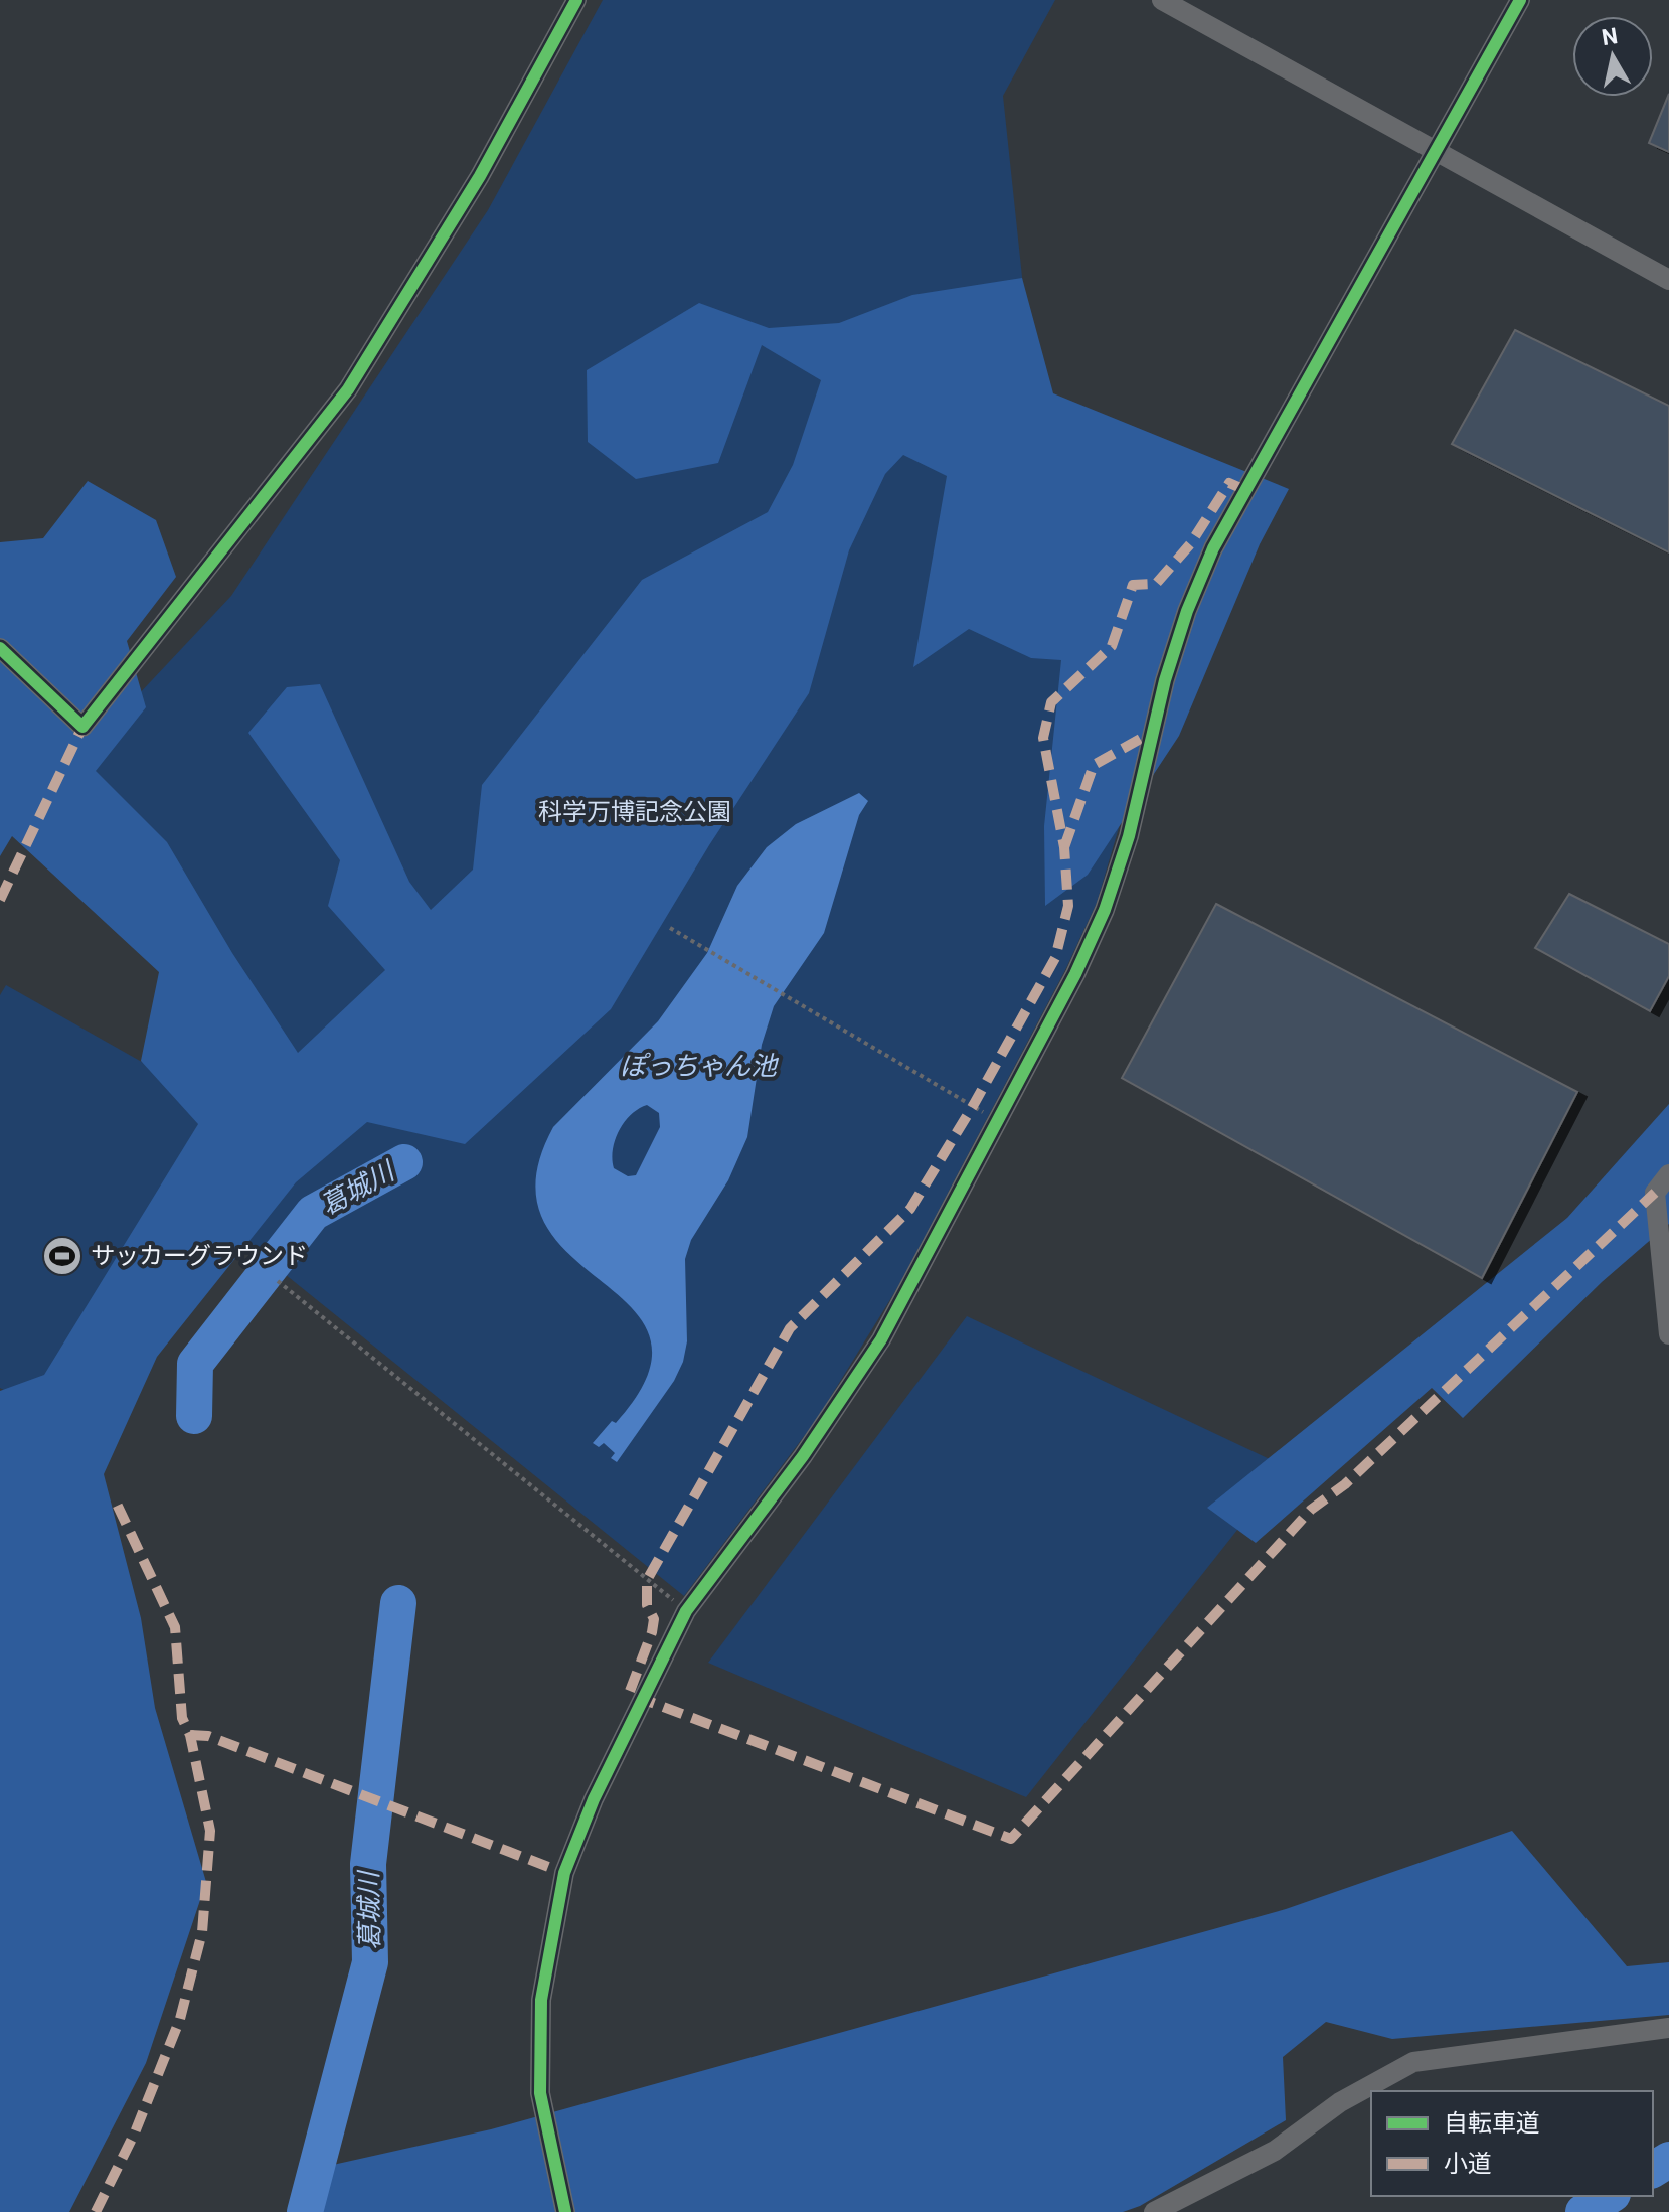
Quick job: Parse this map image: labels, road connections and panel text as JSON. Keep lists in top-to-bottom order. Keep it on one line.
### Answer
{"water":["ぽっちゃん池","葛城川"],"parks":["科学万博記念公園"],"places":{"sports":["サッカーグラウンド"]},"legend":["自転車道","小道"],"north":"top"}
